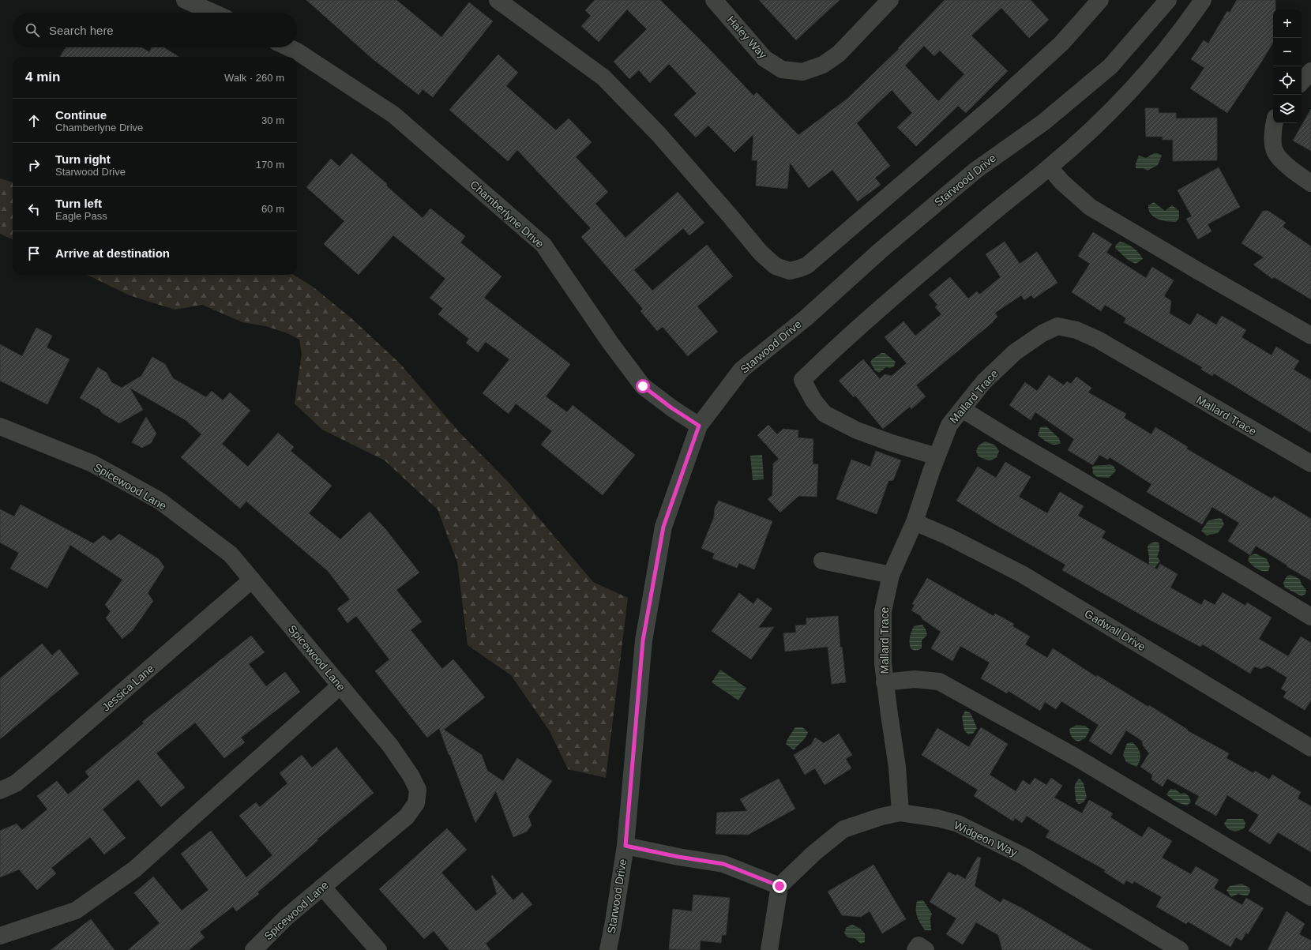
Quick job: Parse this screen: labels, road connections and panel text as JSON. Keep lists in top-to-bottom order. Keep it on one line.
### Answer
{"streets":{"street":["Haley Way","Starwood Drive","Chamberlyne Drive","Mallard Trace","Spicewood Lane","Gadwall Drive","Jessica Lane","Widgeon Way"]},"crossings":[["Starwood Drive","Chamberlyne Drive"],["Mallard Trace","Gadwall Drive"],["Mallard Trace","Widgeon Way"],["Spicewood Lane","Jessica Lane"]],"page":{"map_buttons":["+","−"],"search":"Search here","heading":["4 min","Walk · 260 m"],"list":[["Continue","Chamberlyne Drive","30 m"],["Turn right","Starwood Drive","170 m"],["Turn left","Eagle Pass","60 m"],"Arrive at destination"]}}
